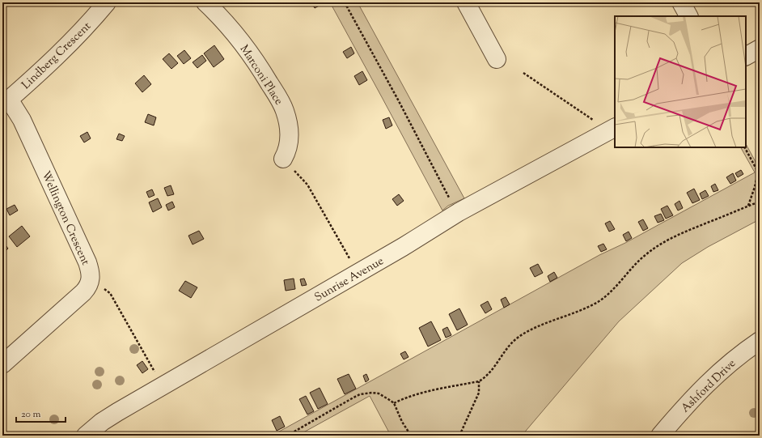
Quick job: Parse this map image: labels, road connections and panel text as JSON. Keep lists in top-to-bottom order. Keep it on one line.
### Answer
{"streets":{"street":["Lindberg Crescent","Marconi Place","Wellington Crescent","Sunrise Avenue","Ashford Drive"]},"crossings":[["Lindberg Crescent","Wellington Crescent"]],"scale_bar":"20 m"}
